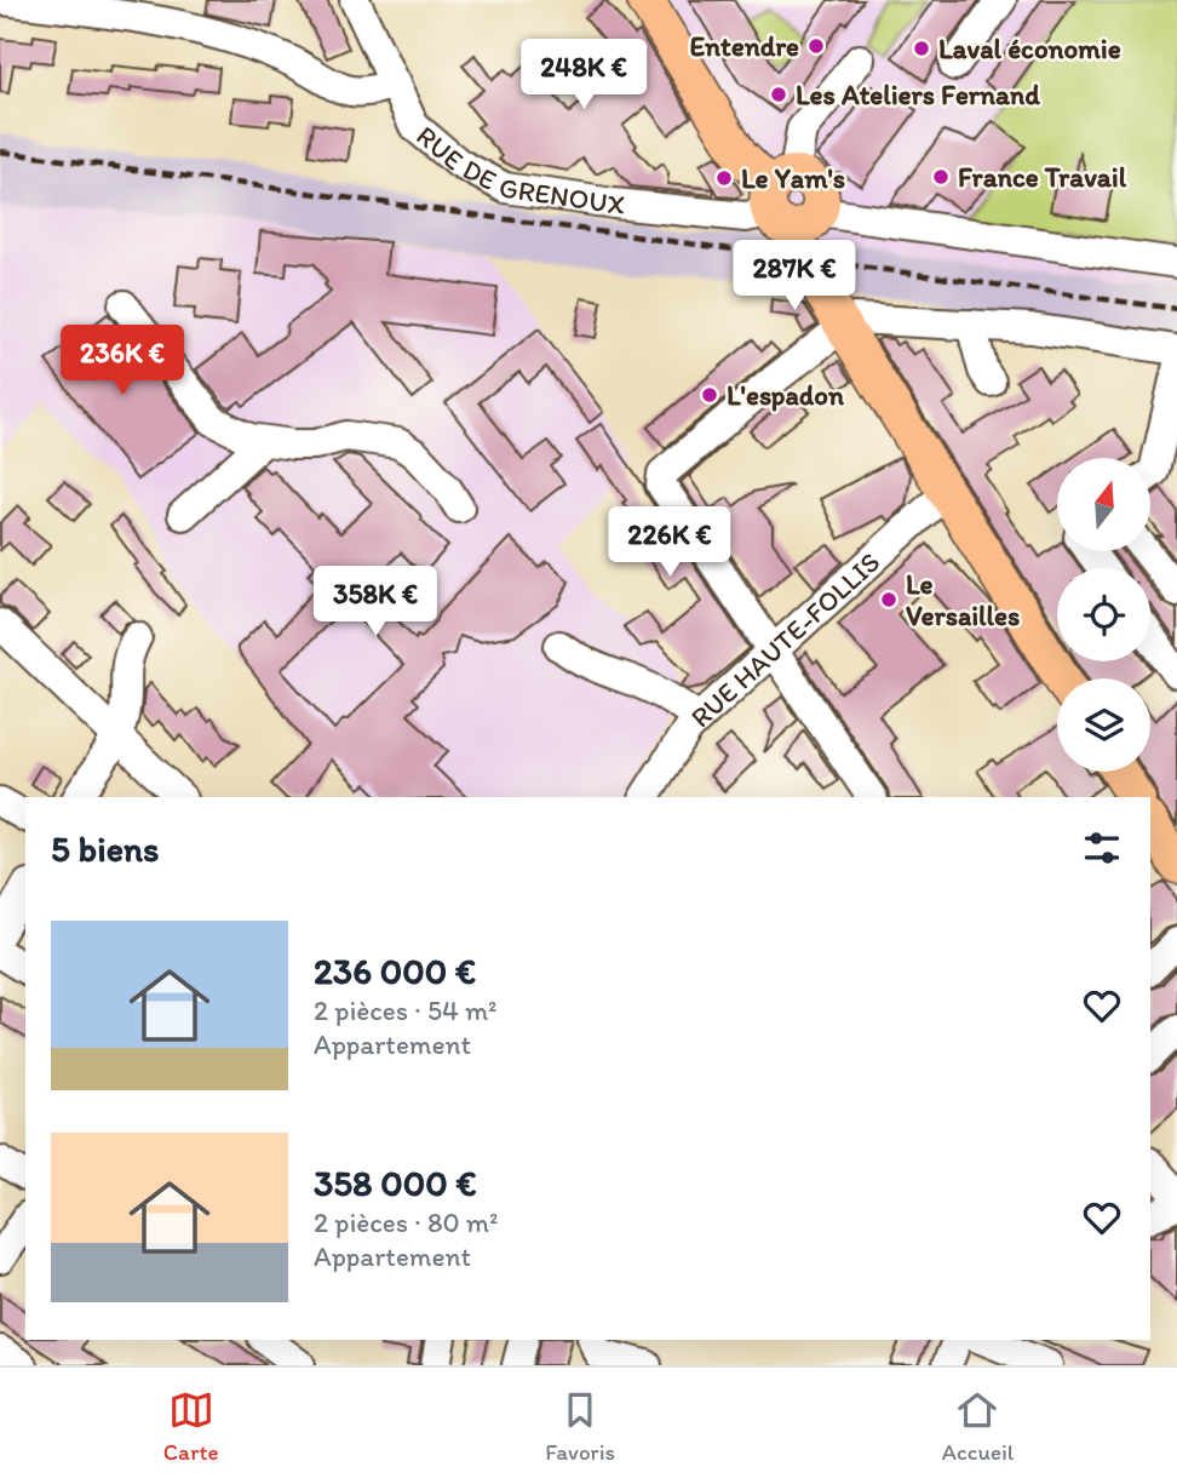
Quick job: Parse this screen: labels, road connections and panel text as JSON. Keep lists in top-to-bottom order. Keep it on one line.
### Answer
{"streets":{"street":["RUE DE GRENOUX","RUE HAUTE-FOLLIS"]},"places":["Entendre","Laval économie","Les Ateliers Fernand","France Travail","Le Yam's","L'espadon","Le Versailles"],"north":"top","page":{"price":["248K €","287K €","236K €","226K €","358K €"],"heading":"5 biens","list":[{"name":"236 000 €","note":"2 pièces · 54 m² · Appartement"},{"name":"358 000 €","note":"2 pièces · 80 m² · Appartement"}],"tabs":["Carte","Favoris","Accueil"]}}
